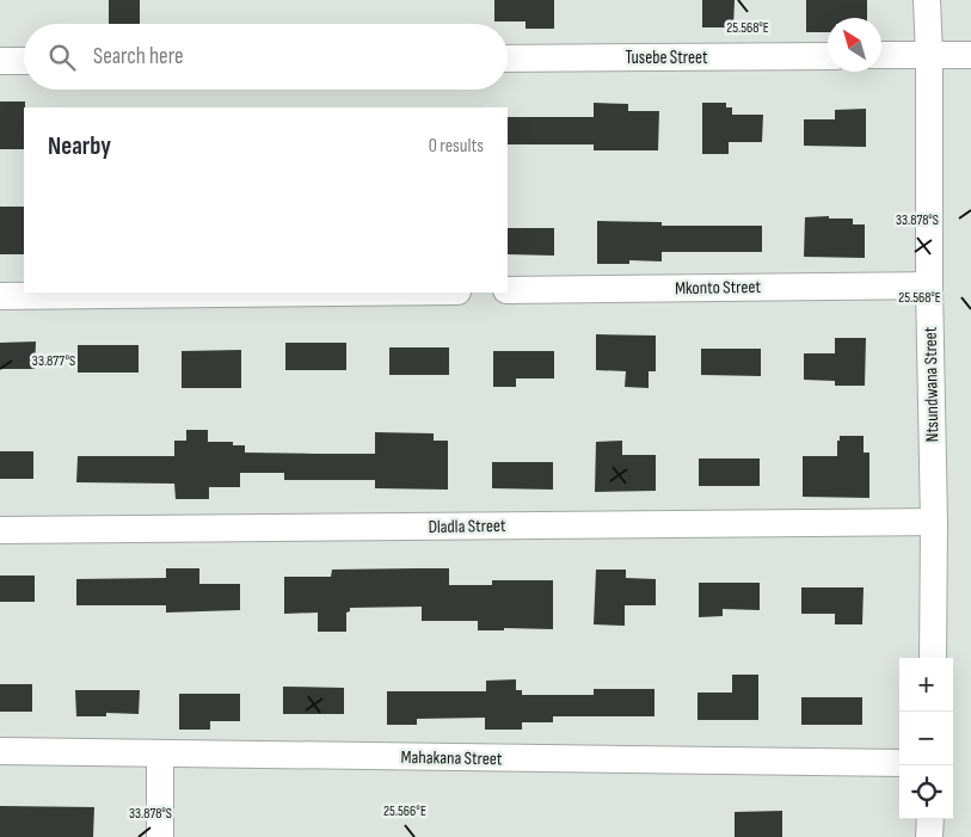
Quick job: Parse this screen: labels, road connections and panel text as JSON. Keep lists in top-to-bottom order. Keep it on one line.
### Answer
{"streets":{"street":["Tusebe Street","Mkonto Street","Ntsundwana Street","Dladla Street","Mahakana Street"]},"crossings":[["Mkonto Street","Ntsundwana Street"],["Ntsundwana Street","Dladla Street"]],"north":"top left","page":{"search":"Search here","heading":["Nearby","0 results"],"map_buttons":["+","−"]},"coordinates":["25.568°E","33.878°S","33.877°S","25.566°E"]}
